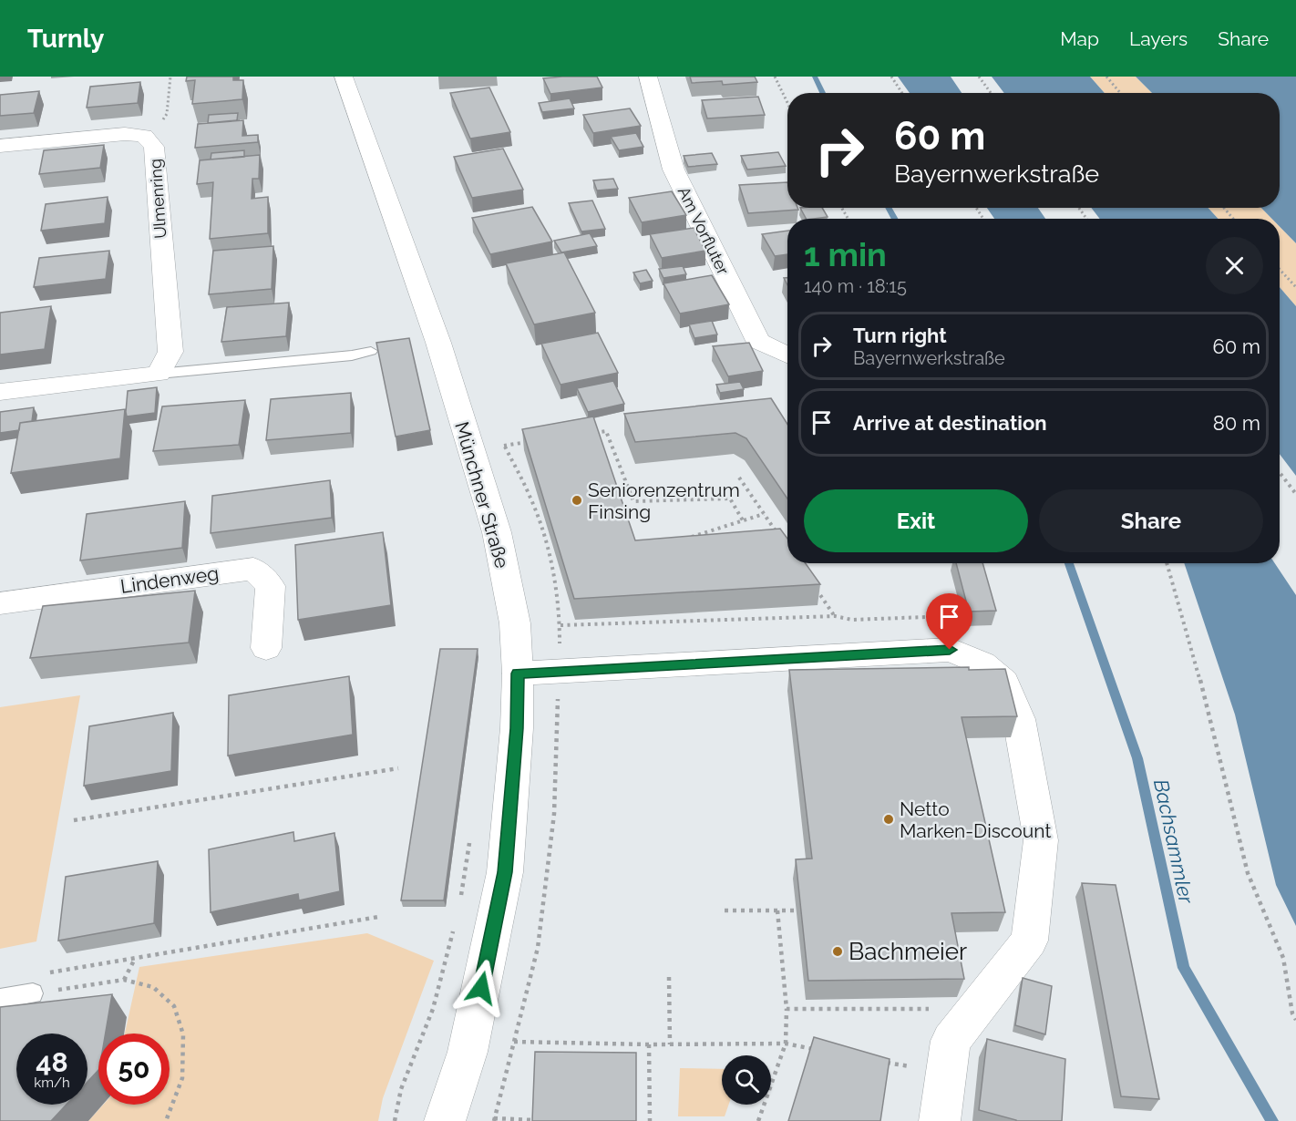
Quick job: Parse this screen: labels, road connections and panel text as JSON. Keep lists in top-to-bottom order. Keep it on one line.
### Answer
{"streets":{"street":["Ulmenring","Am Vorfluter","Münchner Straße","Lindenweg"]},"water":["Bachsammler"],"places":["Seniorenzentrum Finsing","Netto Marken-Discount","Bachmeier"],"page":{"header":"Turnly","nav":["Map","Layers","Share"],"turn":["60 m","Bayernwerkstraße"],"heading":["1 min","140 m · 18:15"],"list":[{"name":"Turn right","note":"Bayernwerkstraße","value":"60 m"},{"name":"Arrive at destination","value":"80 m"}],"buttons":["Exit","Share"],"speed":"48 km/h","limit":"50"}}
